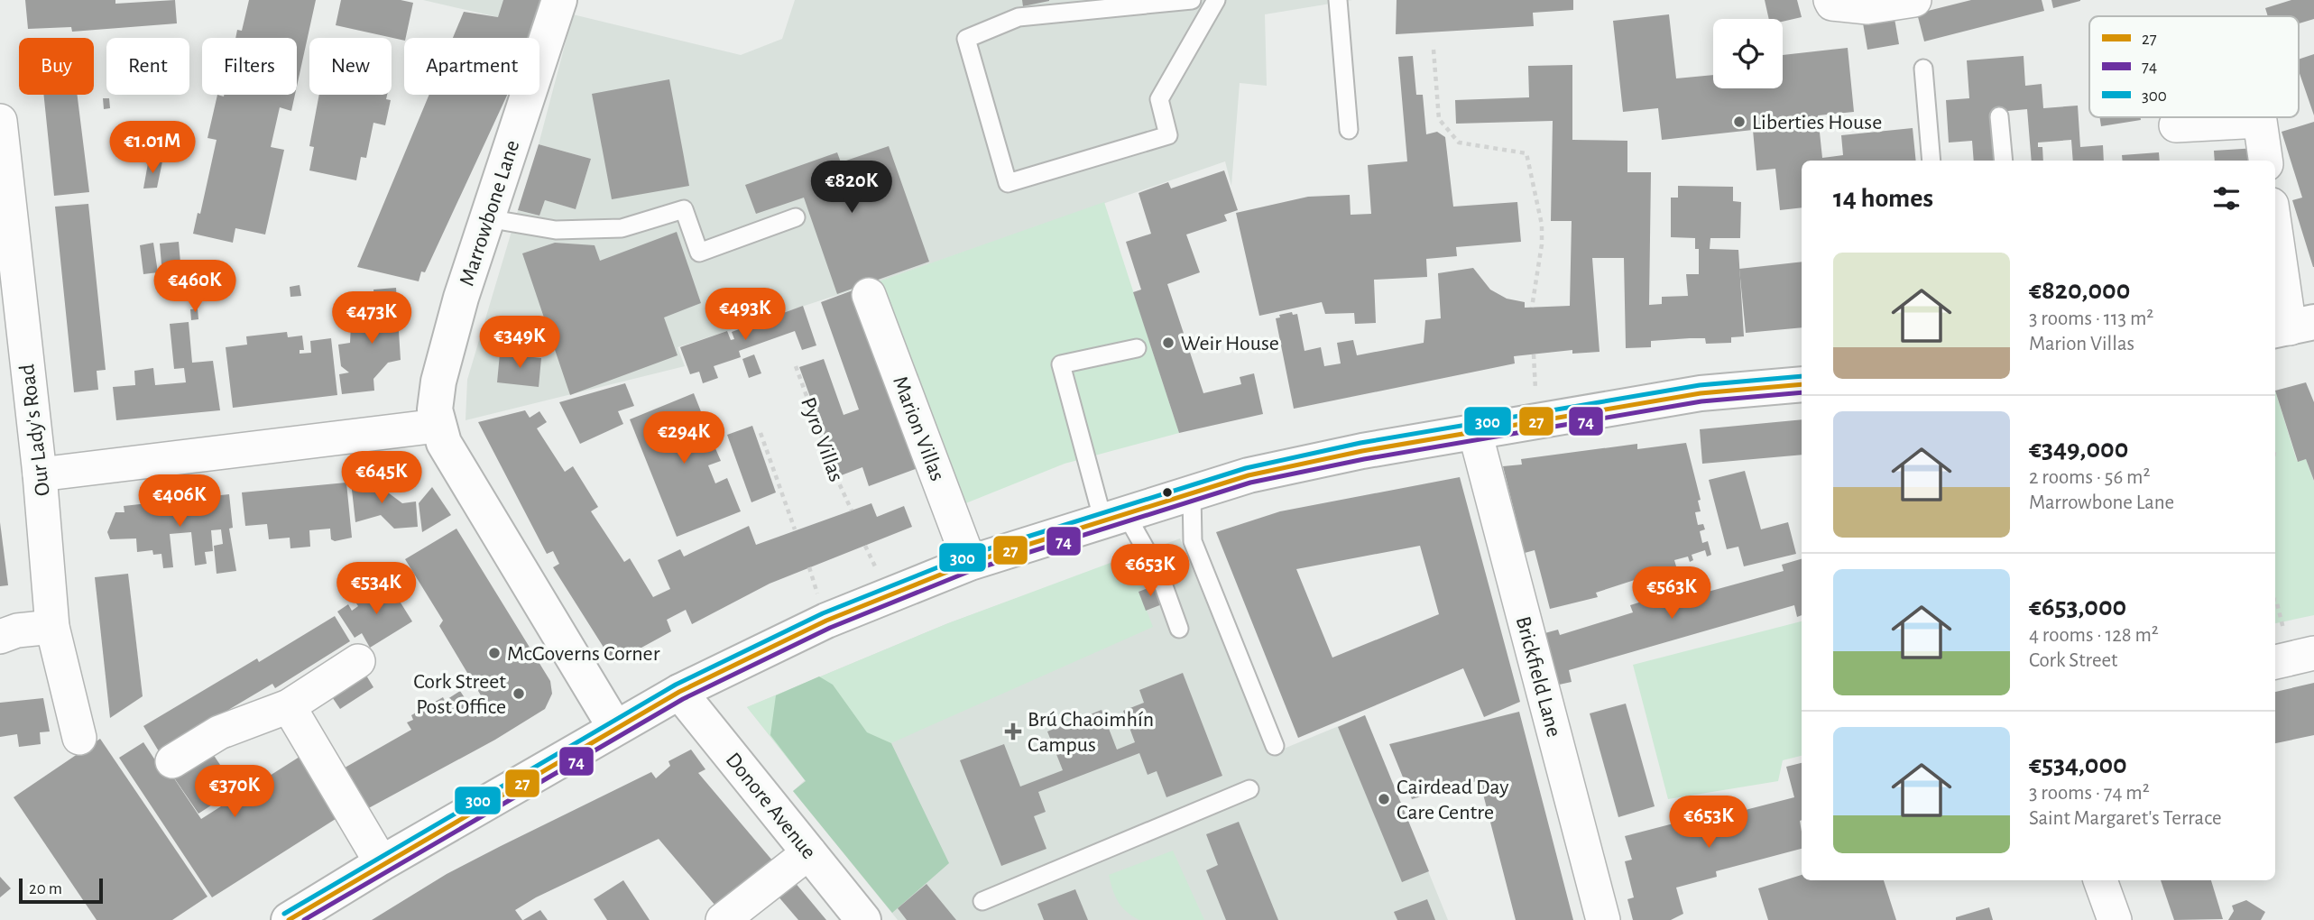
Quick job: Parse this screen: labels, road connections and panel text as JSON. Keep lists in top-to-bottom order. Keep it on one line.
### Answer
{"streets":{"main road":["Marrowbone Lane","Donore Avenue"],"street":["Marion Villas","Our Lady's Road","Brickfield Lane"],"path":["Pyro Villas"]},"places":{"other":["Liberties House","Weir House","McGoverns Corner","Cork Street Post Office","Cairdead Day Care Centre"],"health":["Brú Chaoimhín Campus"]},"lines":["transit line 300","transit line 27","transit line 74"],"legend":["27","74","300"],"scale_bar":"20 m","page":{"chip":["Buy","Rent","Filters","New","Apartment"],"price":["€1.01M","€820K","€460K","€493K","€473K","€349K","€294K","€645K","€406K","€653K","€534K","€563K","€370K","€653K"],"heading":"14 homes","list":[{"name":"€820,000","note":"3 rooms · 113 m² · Marion Villas"},{"name":"€349,000","note":"2 rooms · 56 m² · Marrowbone Lane"},{"name":"€653,000","note":"4 rooms · 128 m² · Cork Street"},{"name":"€534,000","note":"3 rooms · 74 m² · Saint Margaret's Terrace"}],"scale":"20 m"}}
